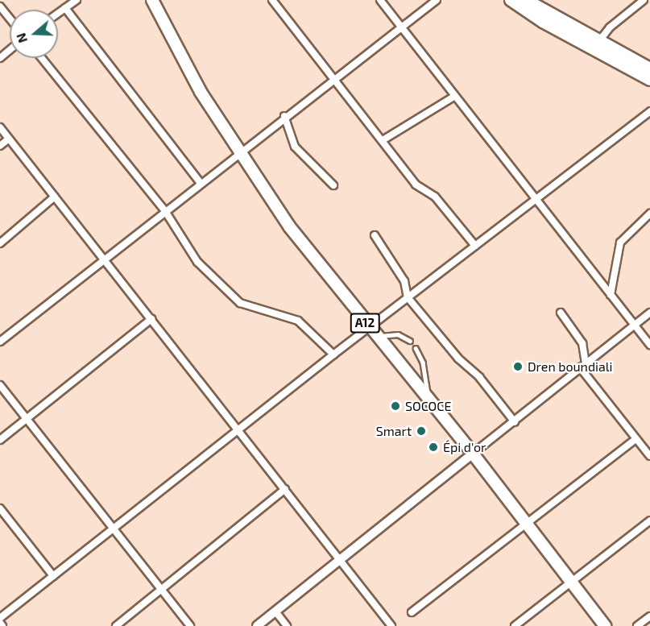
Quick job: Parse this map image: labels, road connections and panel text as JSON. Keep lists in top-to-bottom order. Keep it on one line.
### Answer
{"streets":{"main road":["A12"]},"places":["Dren boundiali","SOCOCE","Smart","Épi d'or"],"north":"left"}
